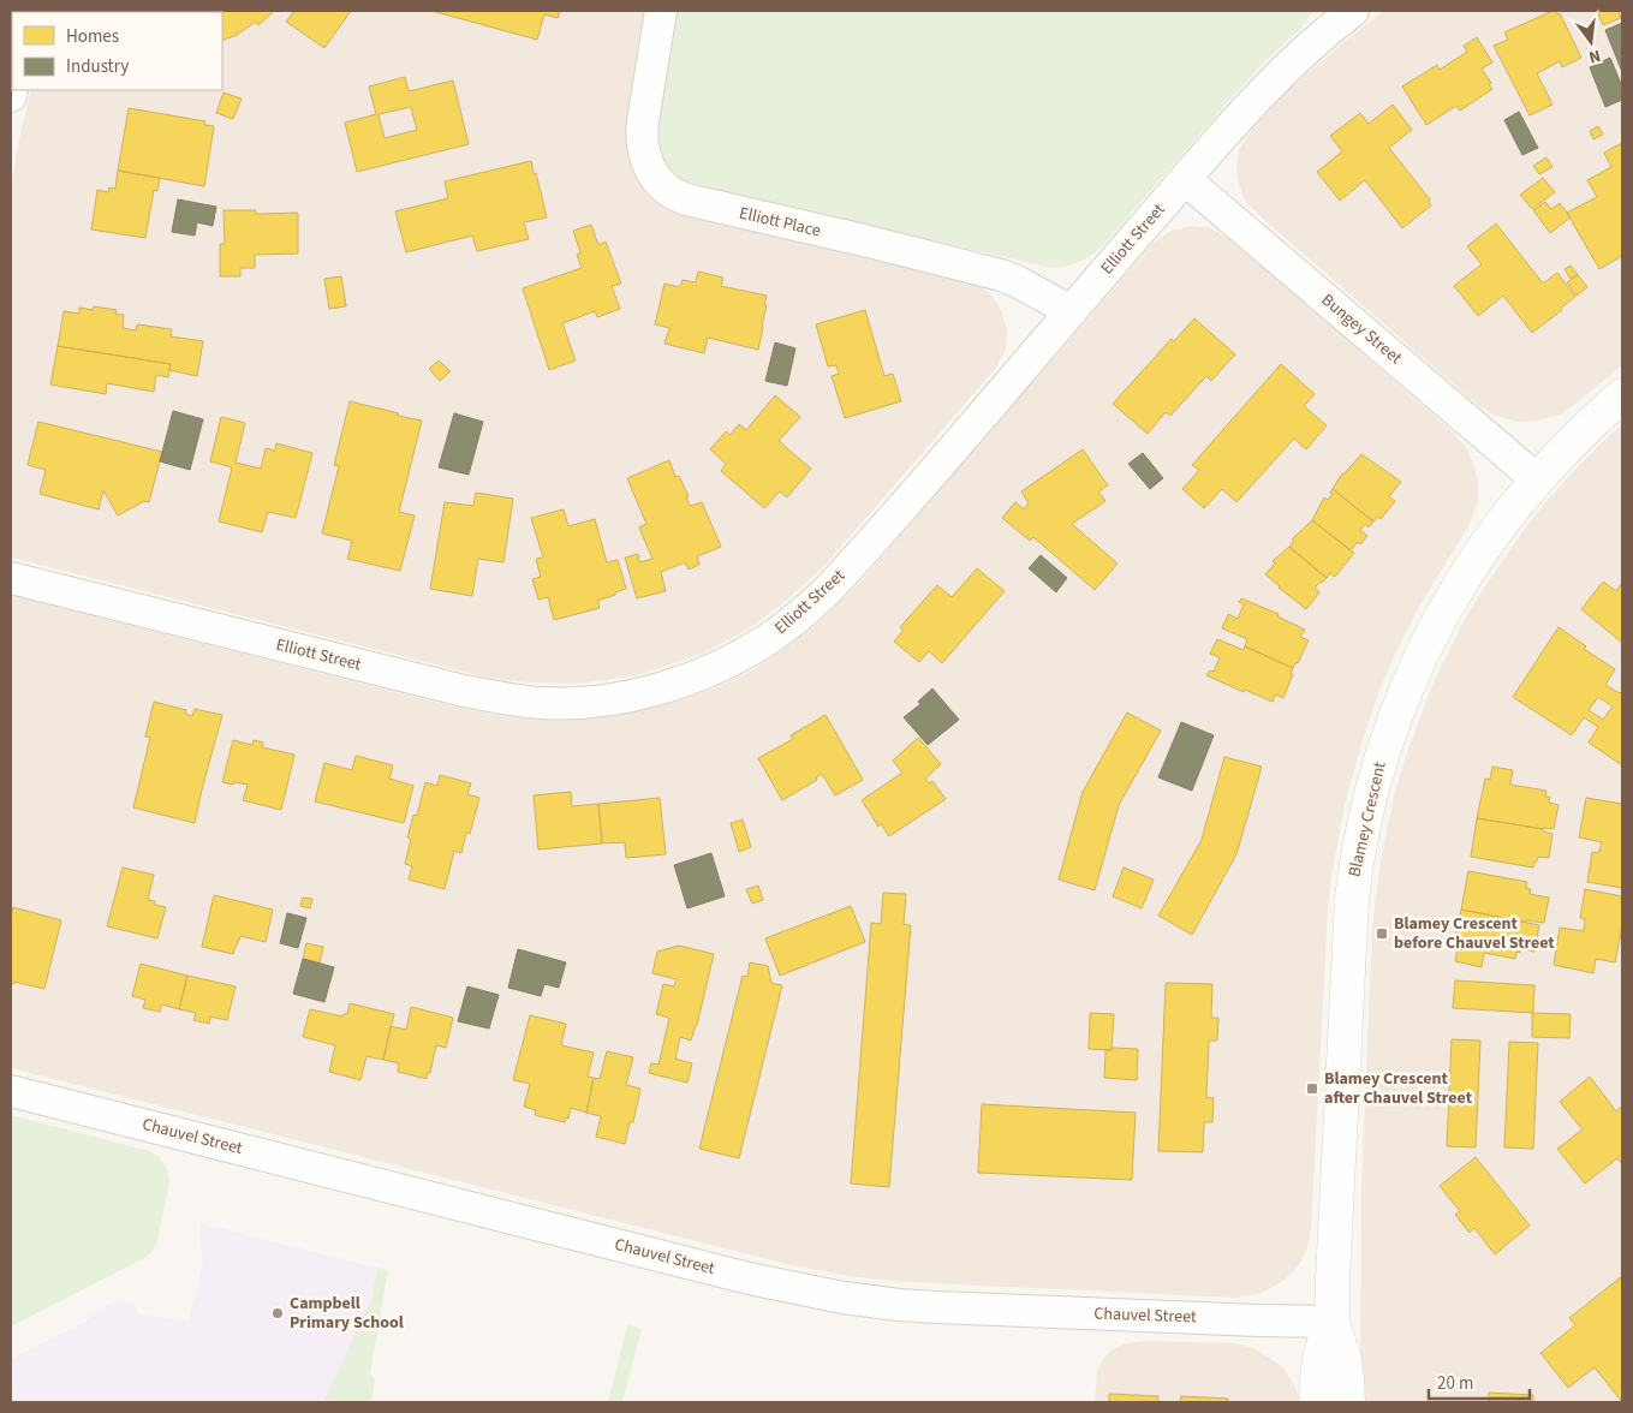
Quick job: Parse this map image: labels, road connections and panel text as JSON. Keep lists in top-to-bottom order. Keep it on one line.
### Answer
{"streets":{"street":["Elliott Place","Elliott Street","Bungey Street","Blamey Crescent","Chauvel Street"]},"crossings":[["Elliott Place","Elliott Street"],["Elliott Street","Bungey Street"],["Bungey Street","Blamey Crescent"],["Blamey Crescent","Chauvel Street"]],"places":{"transit":["Blamey Crescent before Chauvel Street","Blamey Crescent after Chauvel Street"],"other":["Campbell Primary School"]},"legend":["Homes","Industry"],"scale_bar":"20 m","north":"bottom"}
